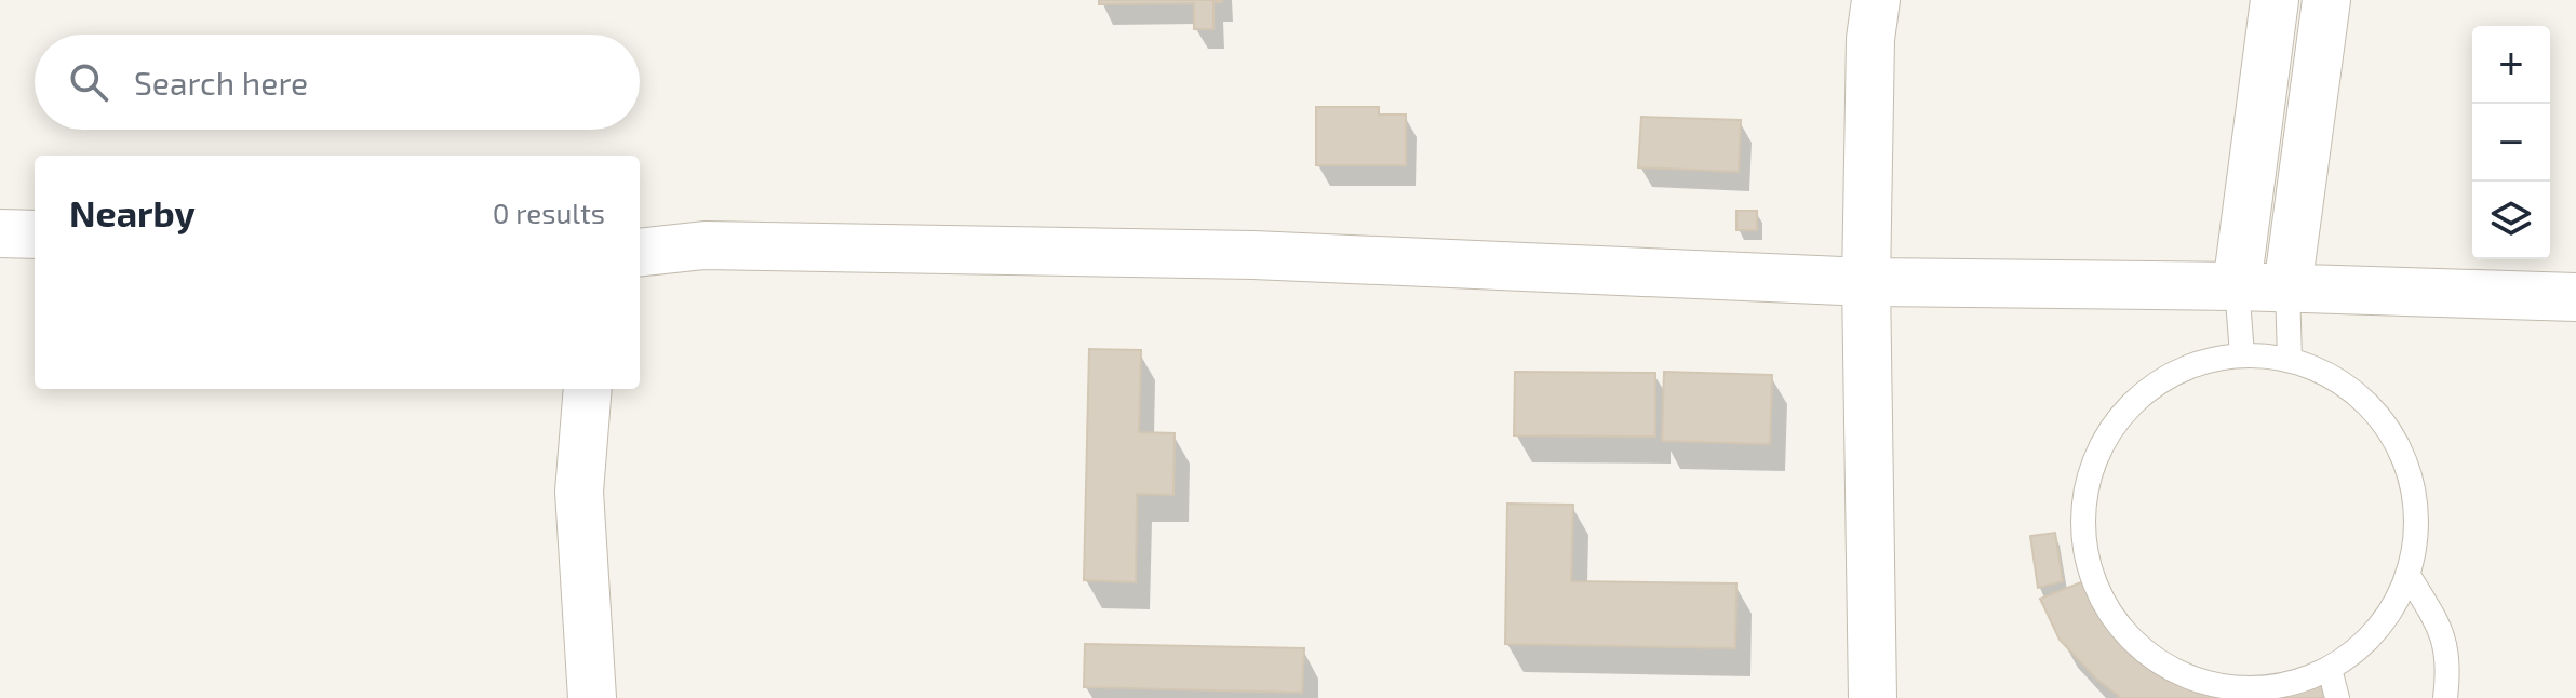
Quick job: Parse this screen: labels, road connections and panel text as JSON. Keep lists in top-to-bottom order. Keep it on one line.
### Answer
{"page":{"map_buttons":["+","−"],"search":"Search here","heading":["Nearby","0 results"]}}
